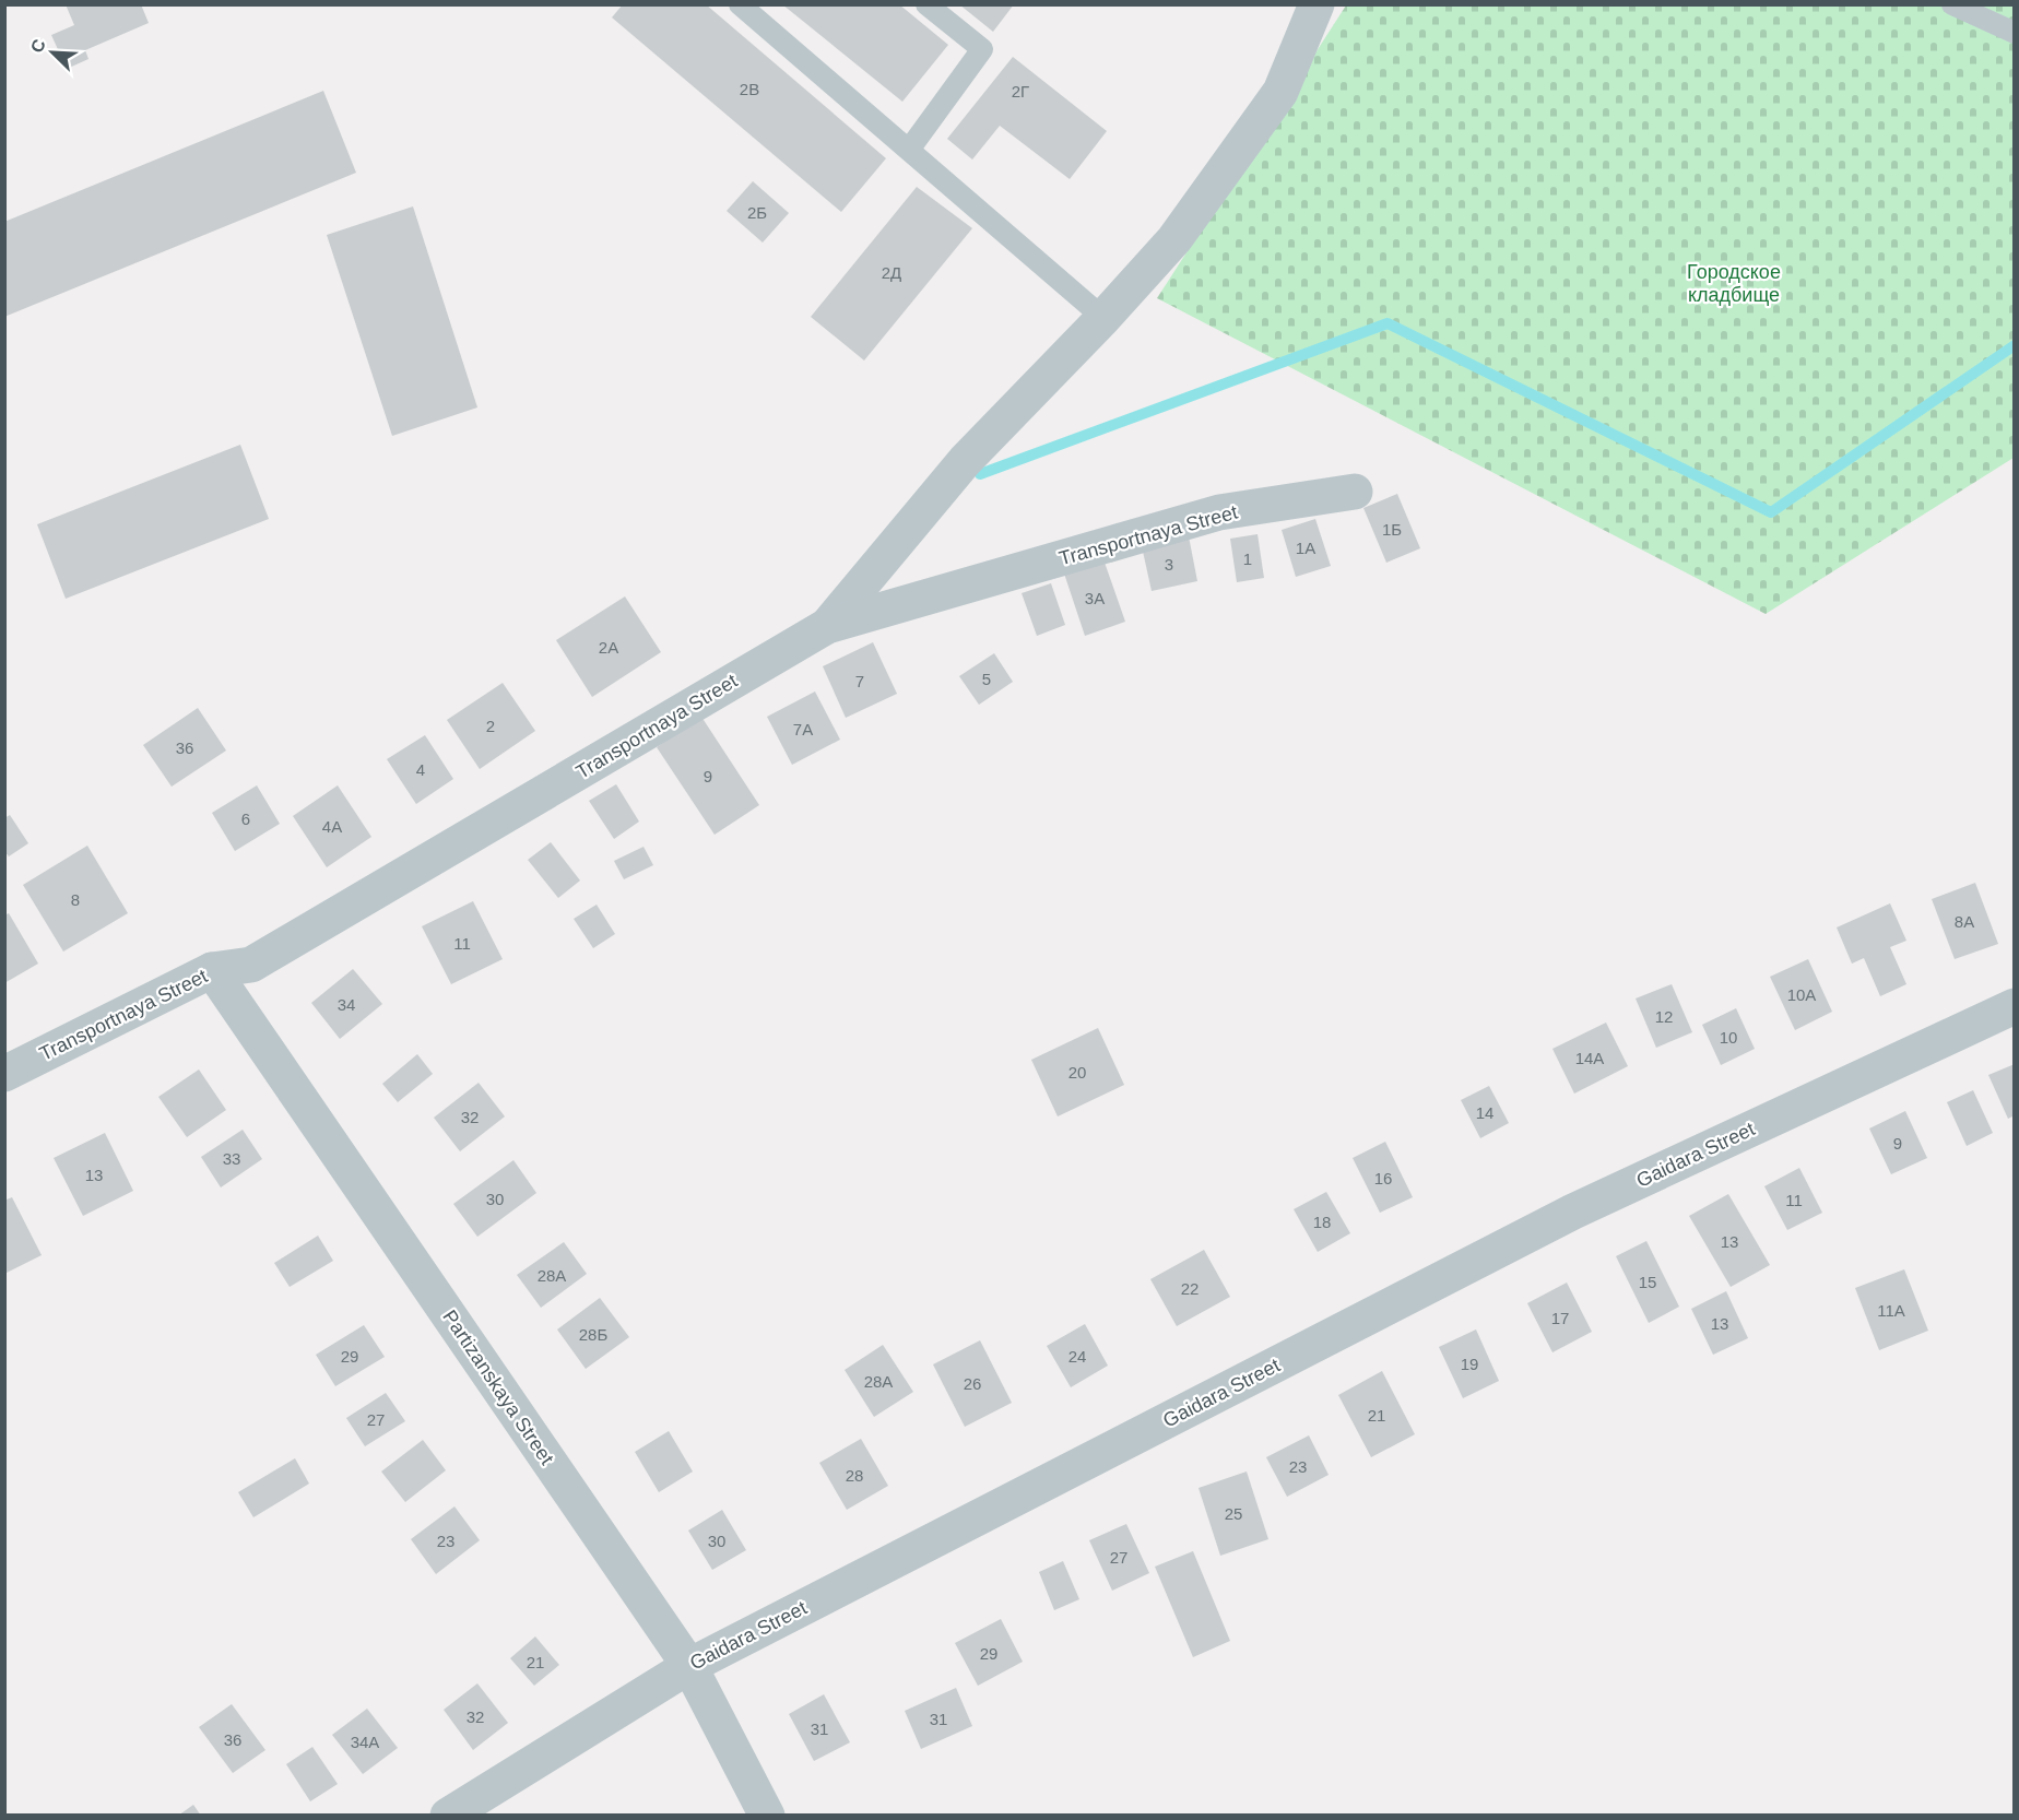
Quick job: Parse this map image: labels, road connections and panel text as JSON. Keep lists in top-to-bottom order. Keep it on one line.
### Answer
{"streets":{"street":["Transportnaya Street","Gaidara Street","Partizanskaya Street"]},"crossings":[["Transportnaya Street","Partizanskaya Street"],["Gaidara Street","Partizanskaya Street"]],"parks":["Городское кладбище"],"house_numbers":["2В","2Г","2Б","2Д","1Б","1А","1","3","3А","2А","5","7","2","7А","36","4","9","6","4А","8","8А","11","10А","34","12","10","14А","20","14","32","9","33","13","16","30","11","18","13","28А","15","22","11А","17","13","28Б","29","24","19","28А","26","21","27","23","28","25","23","30","27","29","21","32","31","31","36","34А"],"north":"top left"}
